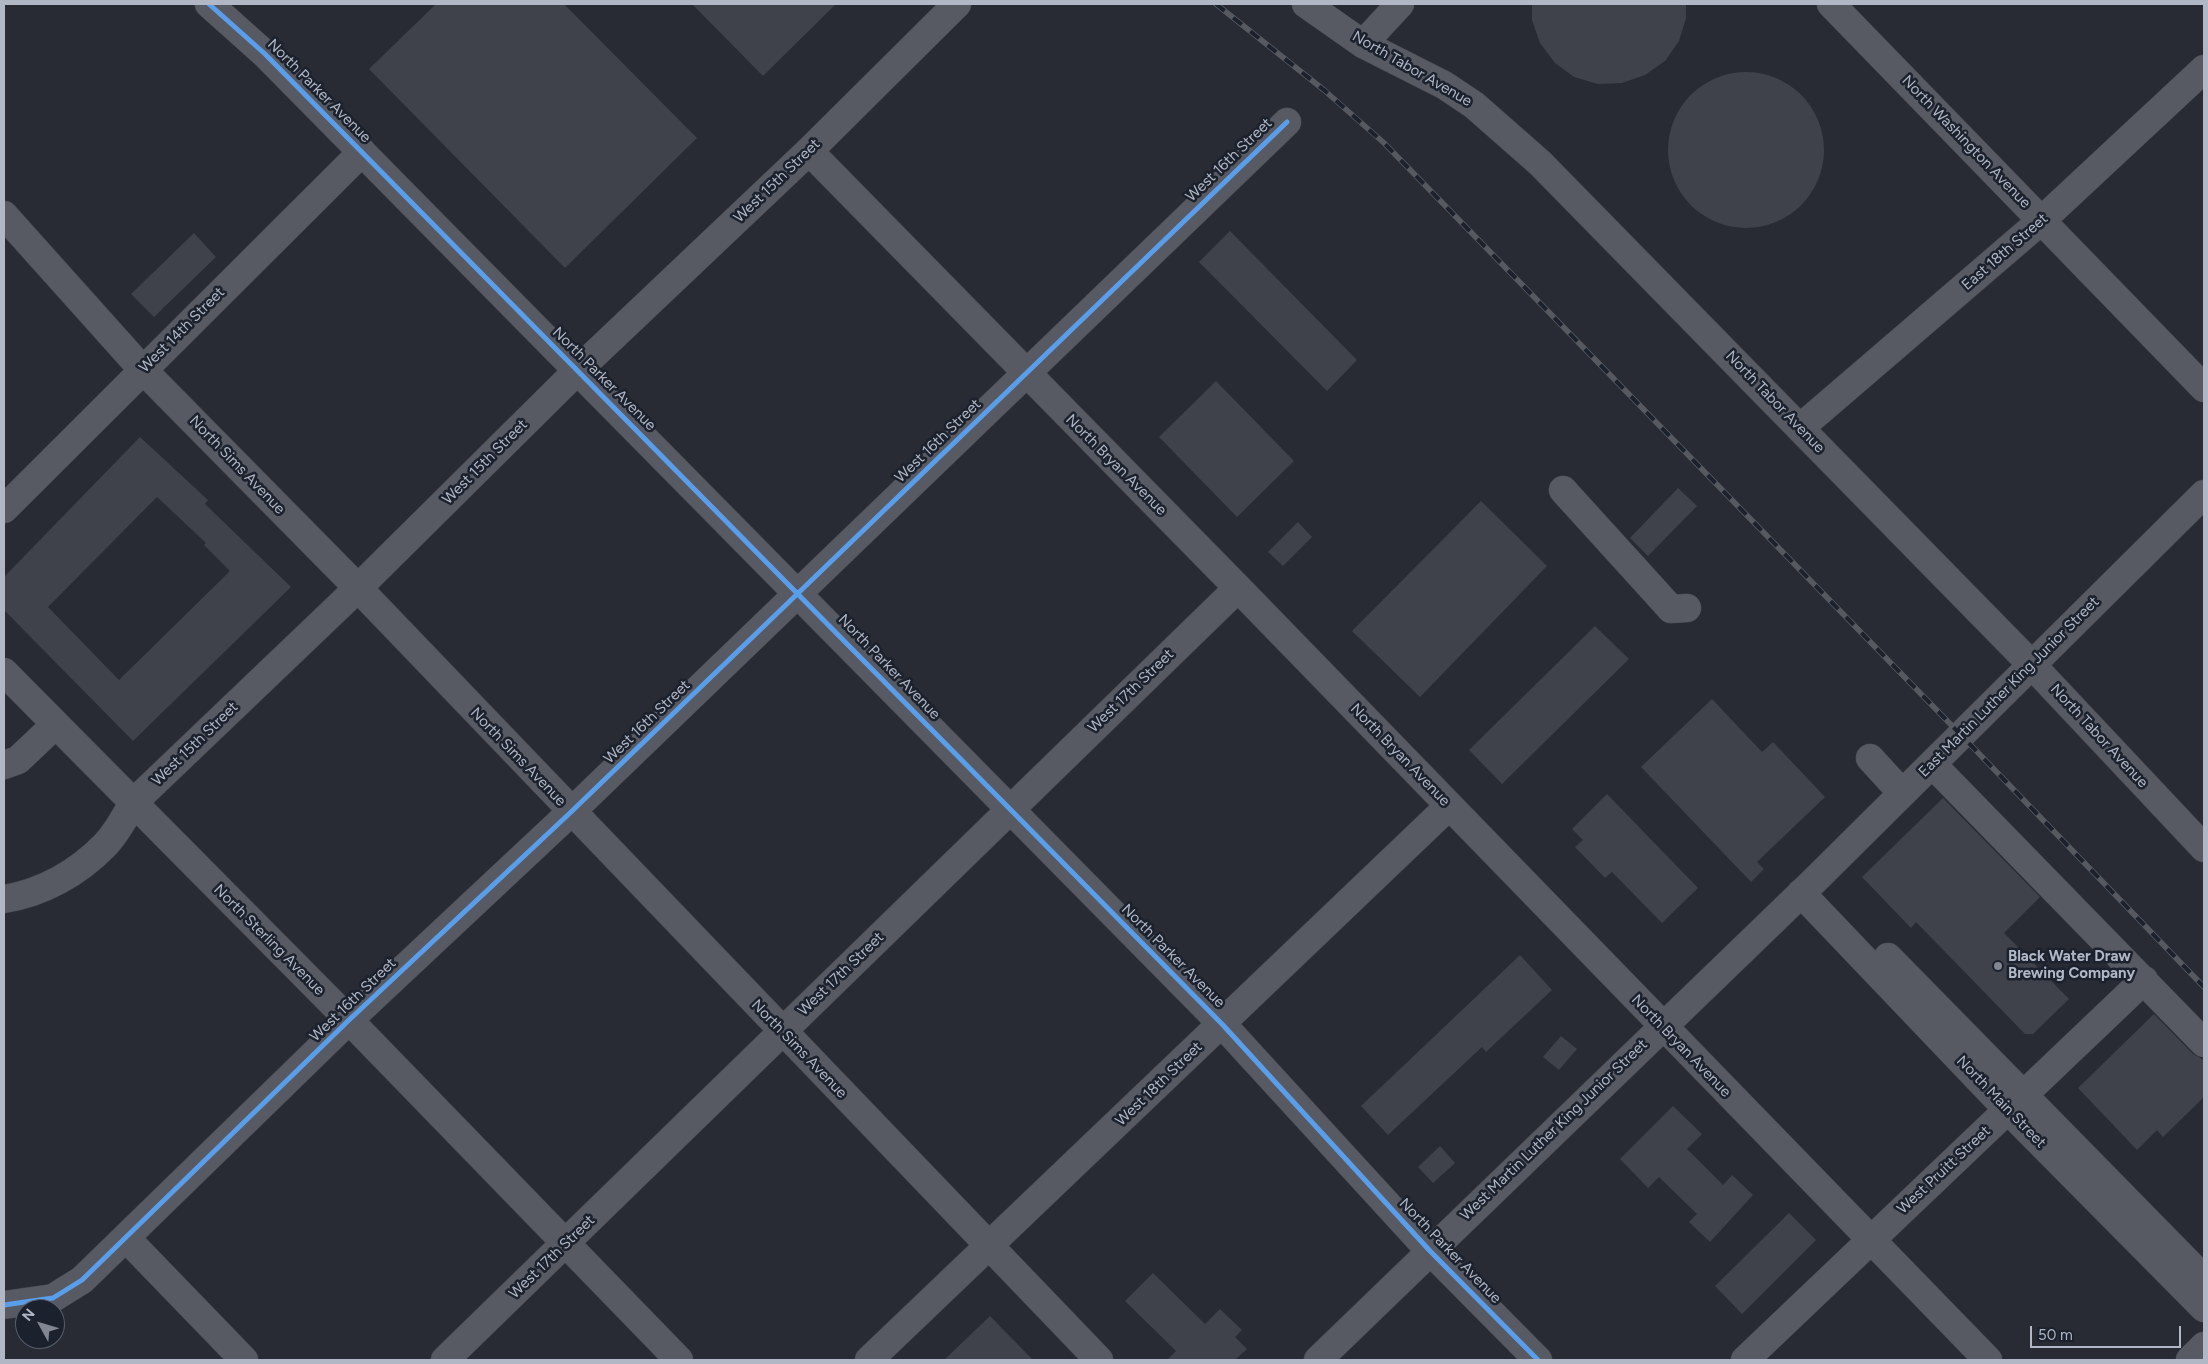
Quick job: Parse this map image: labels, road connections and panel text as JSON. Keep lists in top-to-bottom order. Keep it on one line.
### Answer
{"streets":{"street":["North Tabor Avenue","North Parker Avenue","North Washington Avenue","West 16th Street","West 15th Street","East 18th Street","West 14th Street","North Sims Avenue","North Bryan Avenue","East Martin Luther King Junior Street","West 17th Street","North Sterling Avenue","West 18th Street","North Main Street","West Martin Luther King Junior Street","West Pruitt Street"]},"crossings":[["North Tabor Avenue","East 18th Street"],["North Tabor Avenue","East Martin Luther King Junior Street"],["North Parker Avenue","West 16th Street"],["North Parker Avenue","West 15th Street"],["North Parker Avenue","West 14th Street"],["North Parker Avenue","West 17th Street"],["North Parker Avenue","West 18th Street"],["North Parker Avenue","West Martin Luther King Junior Street"],["North Washington Avenue","East 18th Street"],["West 16th Street","North Sims Avenue"],["West 16th Street","North Bryan Avenue"],["West 16th Street","North Sterling Avenue"],["West 15th Street","North Sims Avenue"],["West 15th Street","North Bryan Avenue"],["West 15th Street","North Sterling Avenue"],["West 14th Street","North Sims Avenue"],["North Sims Avenue","West 17th Street"],["North Sims Avenue","West 18th Street"],["North Bryan Avenue","West 17th Street"],["North Bryan Avenue","West 18th Street"],["North Bryan Avenue","West Martin Luther King Junior Street"],["North Bryan Avenue","West Pruitt Street"],["East Martin Luther King Junior Street","North Main Street"],["East Martin Luther King Junior Street","West Martin Luther King Junior Street"],["West 17th Street","North Sterling Avenue"],["North Main Street","West Martin Luther King Junior Street"],["North Main Street","West Pruitt Street"]],"places":["Black Water Draw Brewing Company"],"scale_bar":"50 m","north":"top left"}
